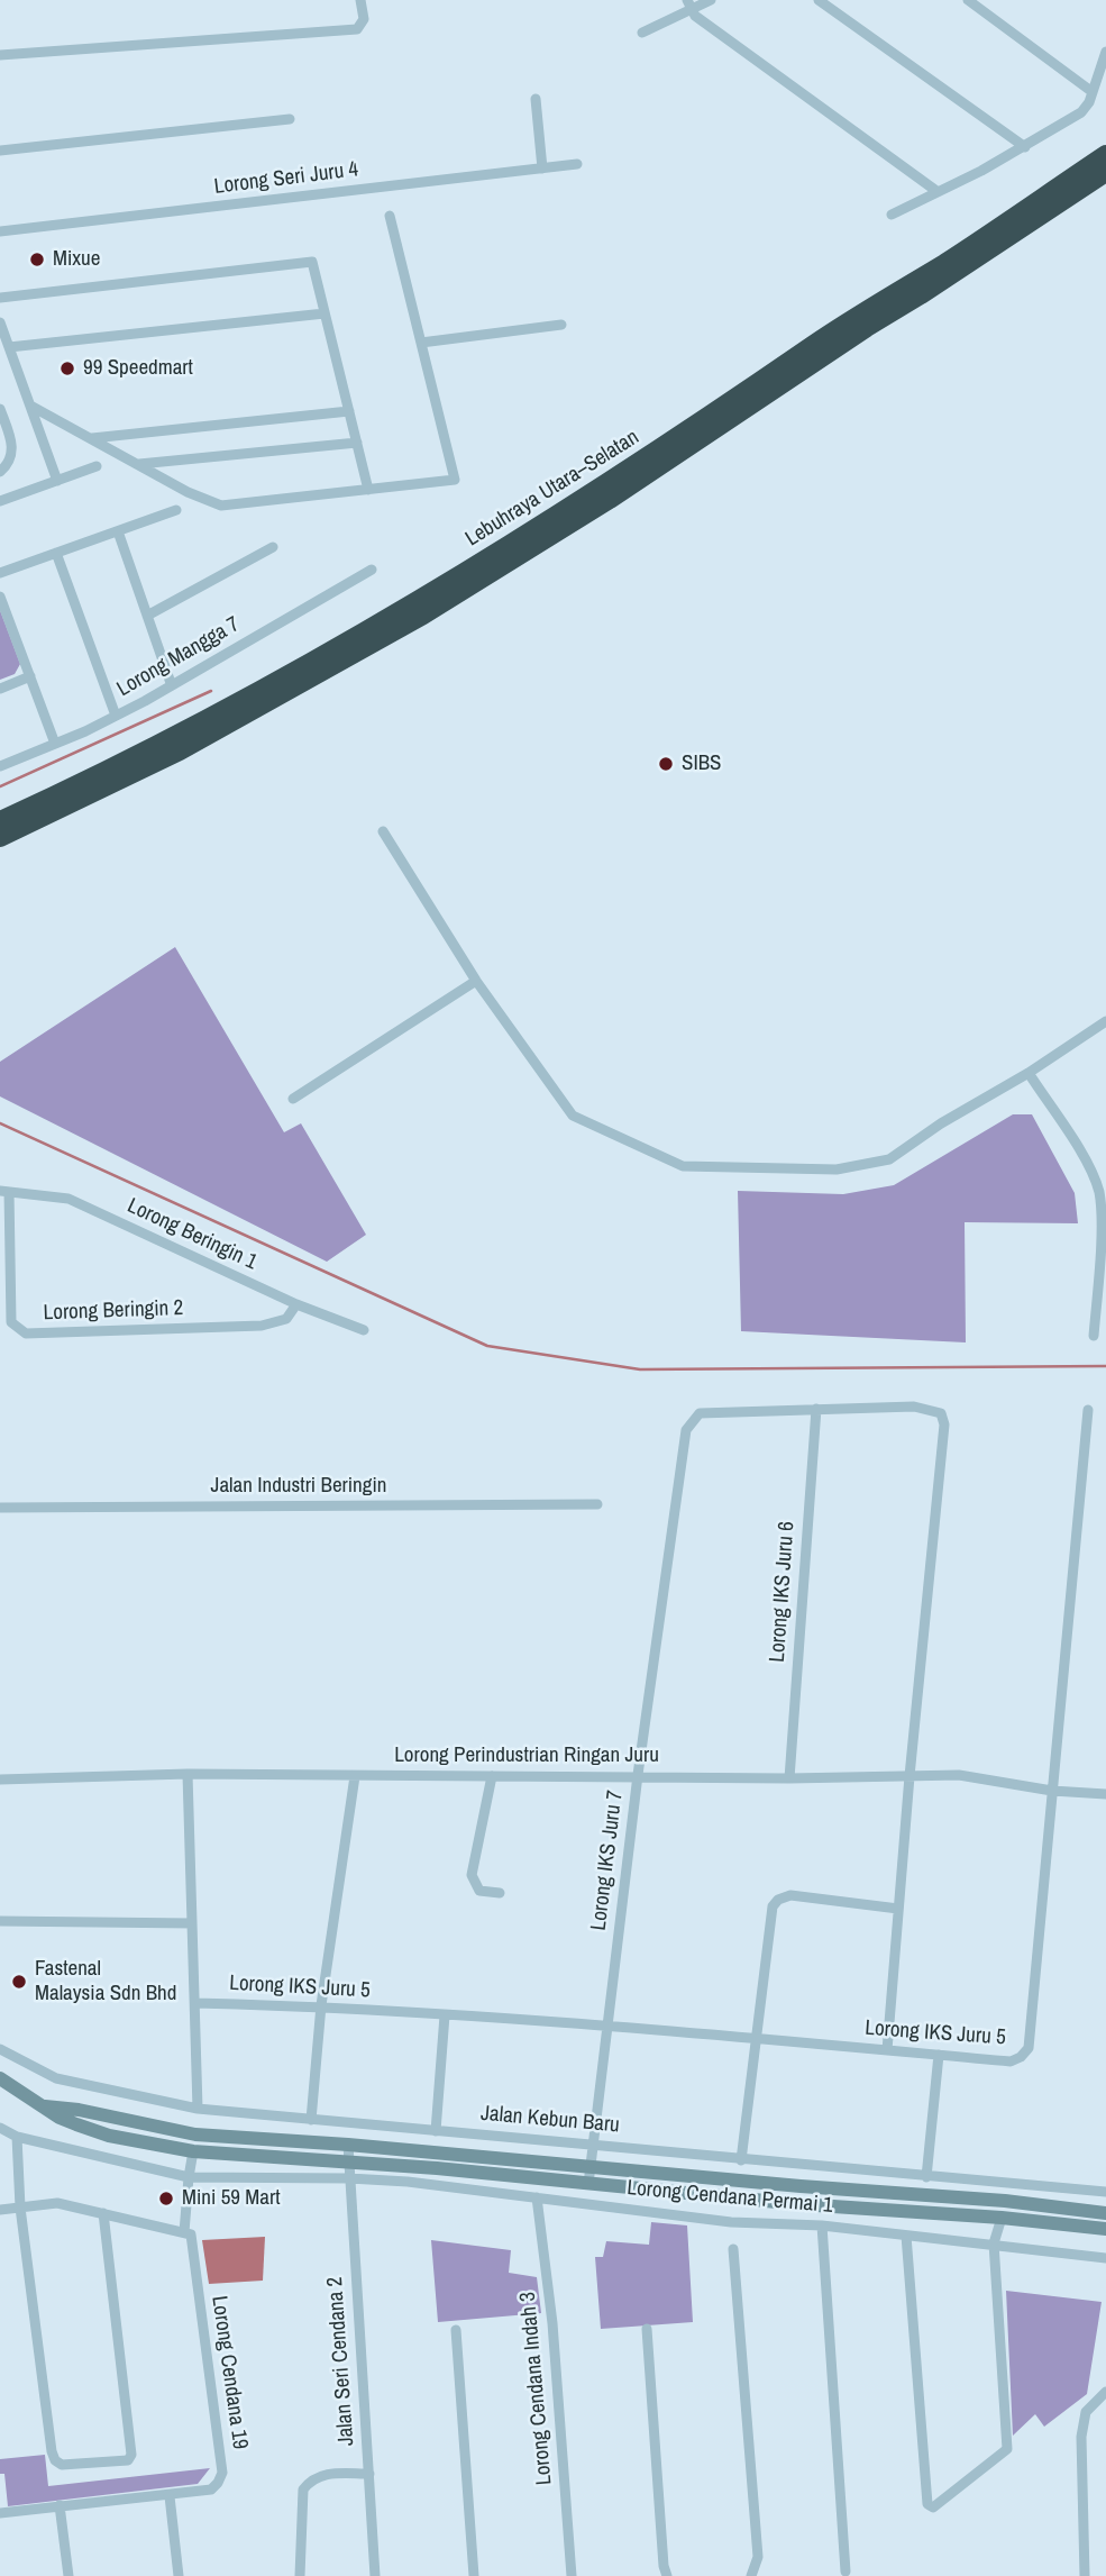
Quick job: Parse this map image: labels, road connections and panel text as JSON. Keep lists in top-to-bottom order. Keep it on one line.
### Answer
{"streets":{"highway":["Lebuhraya Utara–Selatan"],"street":["Lorong Seri Juru 4","Lorong Mangga 7","Lorong Beringin 1","Lorong Beringin 2","Jalan Industri Beringin","Lorong IKS Juru 6","Lorong Perindustrian Ringan Juru","Lorong IKS Juru 7","Lorong IKS Juru 5","Jalan Kebun Baru","Lorong Cendana Permai 1","Jalan Seri Cendana 2","Lorong Cendana 19","Lorong Cendana Indah 3"]},"crossings":[["Lorong Beringin 1","Lorong Beringin 2"],["Lorong IKS Juru 6","Lorong Perindustrian Ringan Juru"],["Lorong IKS Juru 6","Lorong IKS Juru 7"],["Lorong Perindustrian Ringan Juru","Lorong IKS Juru 7"],["Lorong Perindustrian Ringan Juru","Lorong IKS Juru 5"],["Lorong IKS Juru 7","Lorong IKS Juru 5"],["Lorong IKS Juru 7","Jalan Kebun Baru"],["Jalan Kebun Baru","Jalan Seri Cendana 2"],["Jalan Kebun Baru","Lorong Cendana 19"],["Lorong Cendana Permai 1","Jalan Seri Cendana 2"],["Lorong Cendana Permai 1","Lorong Cendana 19"],["Lorong Cendana Permai 1","Lorong Cendana Indah 3"]],"places":["Mixue","99 Speedmart","SIBS","Fastenal Malaysia Sdn Bhd","Mini 59 Mart"]}
